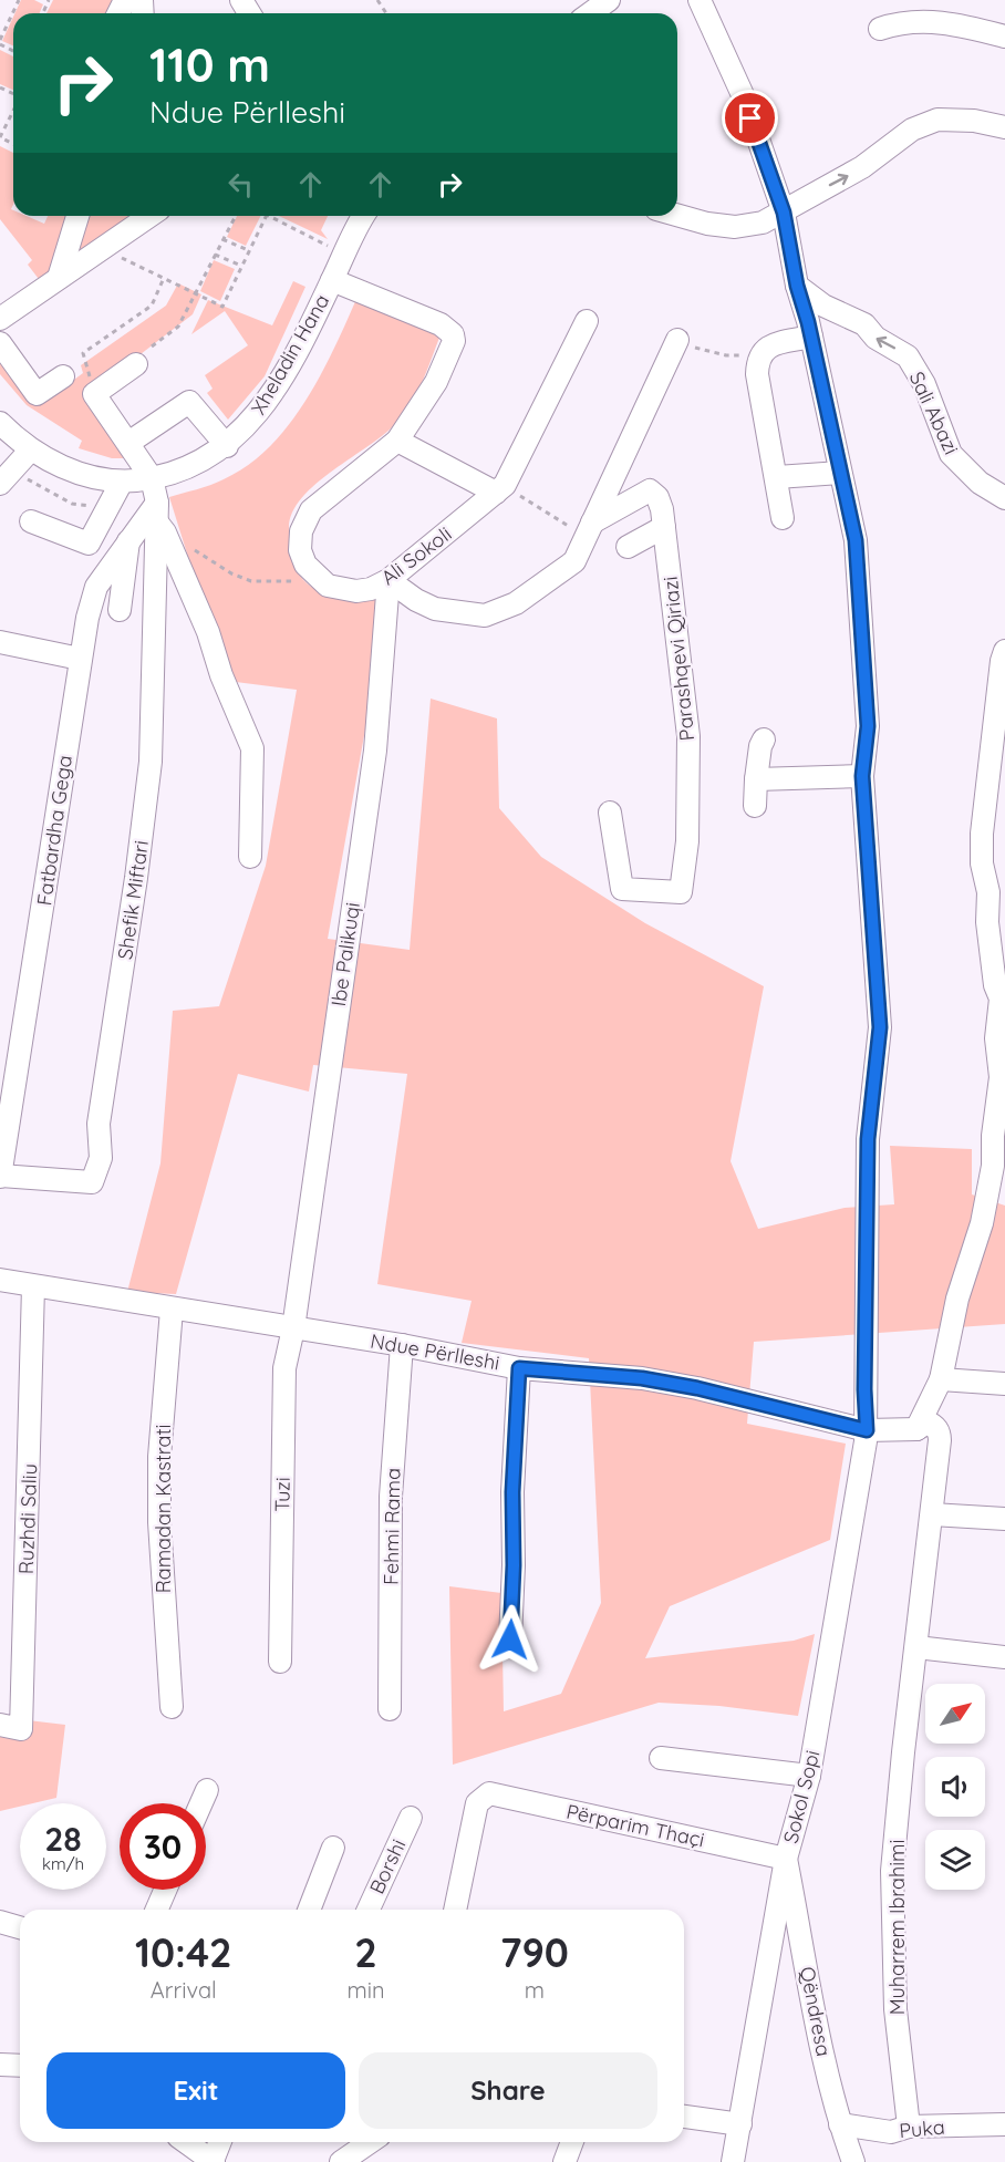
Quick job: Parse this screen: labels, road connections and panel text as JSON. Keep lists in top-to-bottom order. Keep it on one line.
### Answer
{"streets":{"street":["Xheladin Hana","Sali Abazi","Ali Sokoli","Parashqevi Qiriazi","Fatbardha Gega","Shefik Miftari","Ibe Palikuqi","Ndue Përlleshi","Tuzi","Ramadan Kastrati","Ruzhdi Saliu","Fehmi Rama","Sokol Sopi","Përparim Thaçi","Borshi","Muharrem Ibrahimi","Qëndresa","Puka"]},"crossings":[["Xheladin Hana","Shefik Miftari"],["Sali Abazi","Sokol Sopi"],["Ali Sokoli","Ibe Palikuqi"],["Fatbardha Gega","Shefik Miftari"],["Ibe Palikuqi","Ndue Përlleshi"],["Ibe Palikuqi","Tuzi"],["Ndue Përlleshi","Tuzi"],["Ndue Përlleshi","Ramadan Kastrati"],["Ndue Përlleshi","Ruzhdi Saliu"],["Ndue Përlleshi","Fehmi Rama"],["Ndue Përlleshi","Sokol Sopi"],["Ndue Përlleshi","Muharrem Ibrahimi"],["Sokol Sopi","Përparim Thaçi"],["Sokol Sopi","Qëndresa"],["Përparim Thaçi","Qëndresa"],["Muharrem Ibrahimi","Puka"],["Qëndresa","Puka"]],"one_way":["Sali Abazi"],"north":"top right","page":{"turn":["110 m","Ndue Përlleshi"],"speed":"28 km/h","limit":"30","eta":["10:42","Arrival","2","min","790","m"],"buttons":["Exit","Share"]}}
